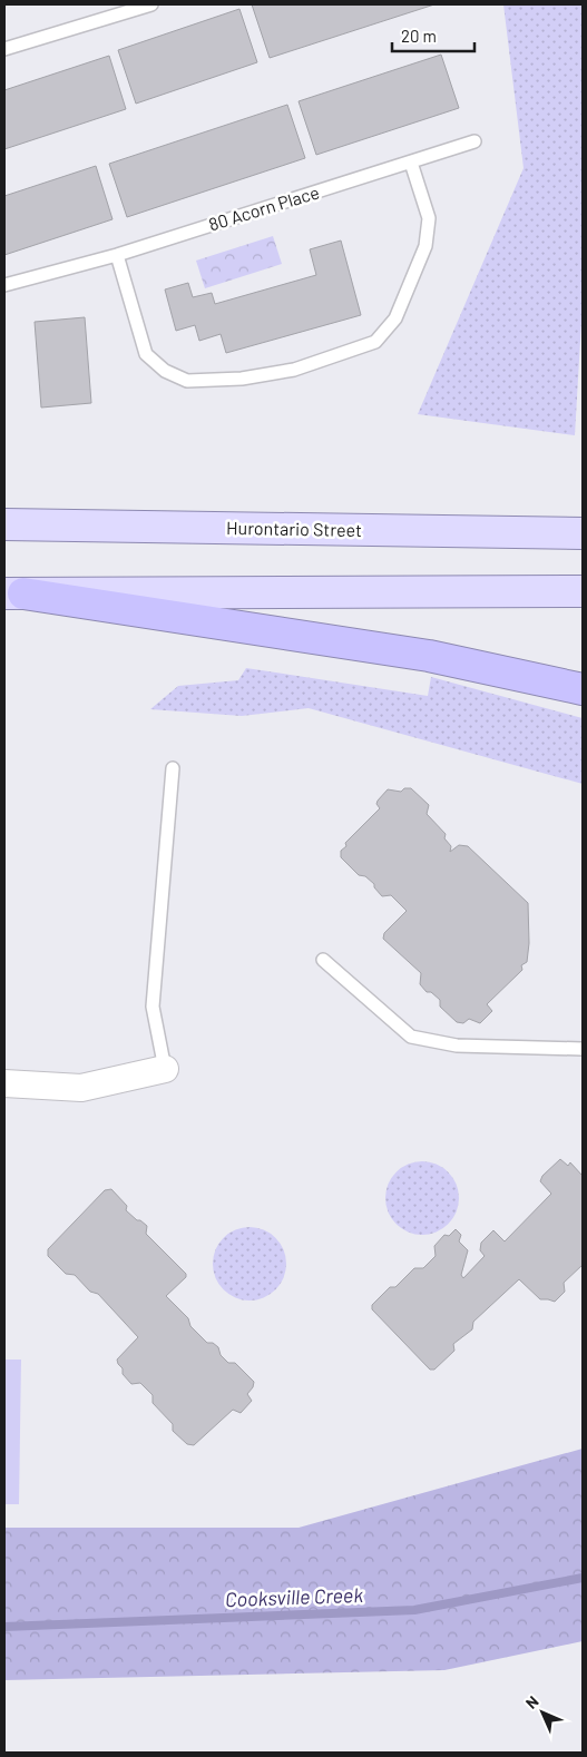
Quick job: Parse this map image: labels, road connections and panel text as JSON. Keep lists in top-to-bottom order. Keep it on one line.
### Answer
{"streets":{"main road":["Hurontario Street"],"lane":["80 Acorn Place"]},"water":["Cooksville Creek"],"scale_bar":"20 m","north":"top left"}
